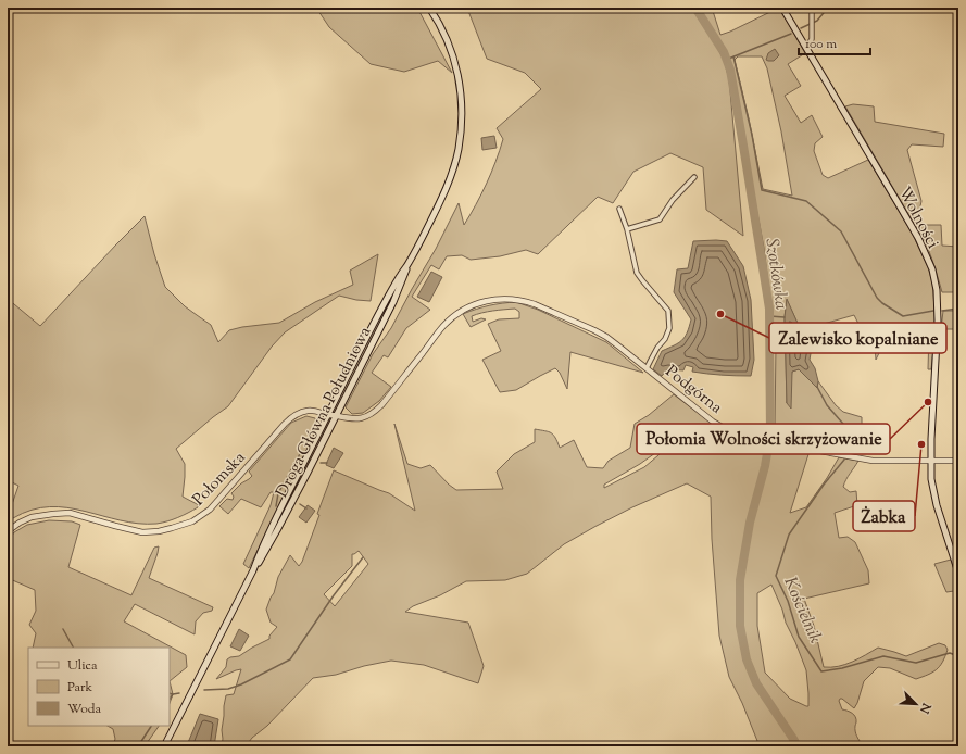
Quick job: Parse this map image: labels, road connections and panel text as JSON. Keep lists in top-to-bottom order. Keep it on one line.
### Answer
{"streets":{"main road":["Wolności","Droga Główna Południowa"],"street":["Podgórna","Połomska"]},"crossings":[["Wolności","Podgórna"],["Podgórna","Połomska"],["Droga Główna Południowa","Połomska"]],"water":["Szotkówka","Kościelnik"],"places":["Zalewisko kopalniane","Połomia Wolności skrzyżowanie","Żabka"],"legend":["Ulica","Park","Woda"],"scale_bar":"100 m","north":"bottom right"}
